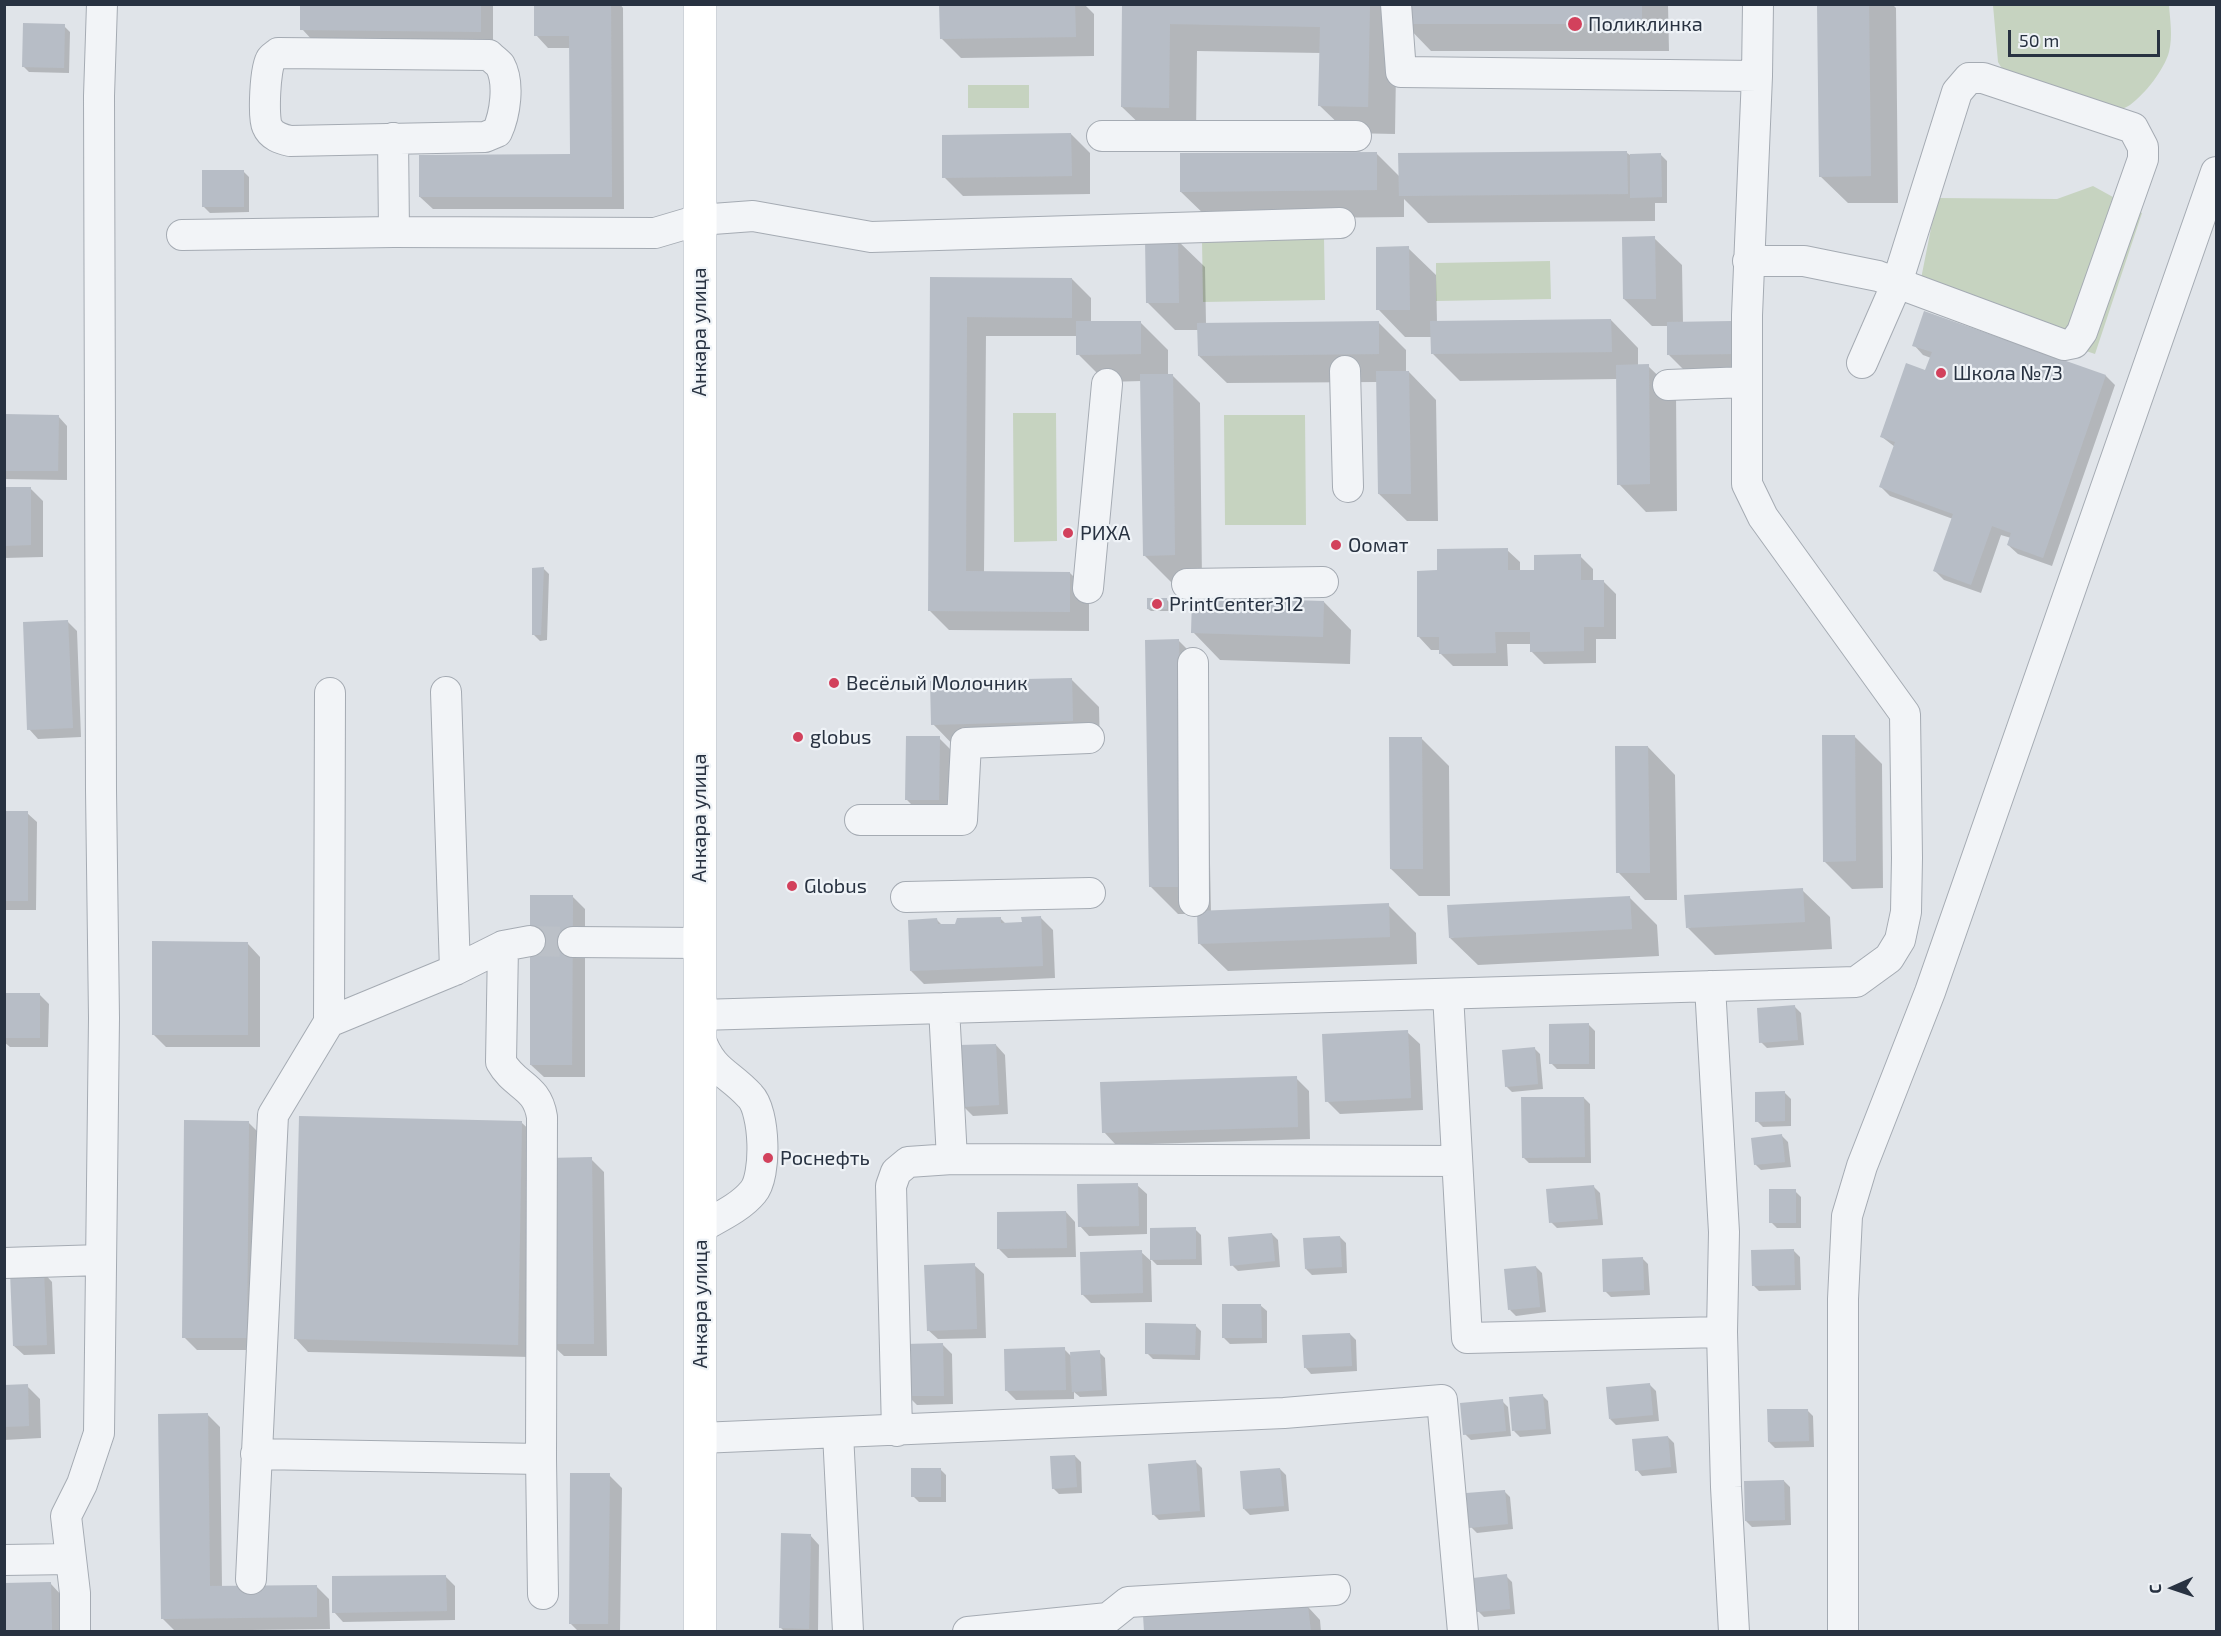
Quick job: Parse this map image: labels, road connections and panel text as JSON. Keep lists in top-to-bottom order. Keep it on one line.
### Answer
{"streets":{"main road":["Анкара улица"]},"places":["Поликлинка","Школа №73","РИХА","Оомат","PrintCenter312","Весёлый Молочник","globus","Globus","Роснефть"],"scale_bar":"50 m","north":"left"}
